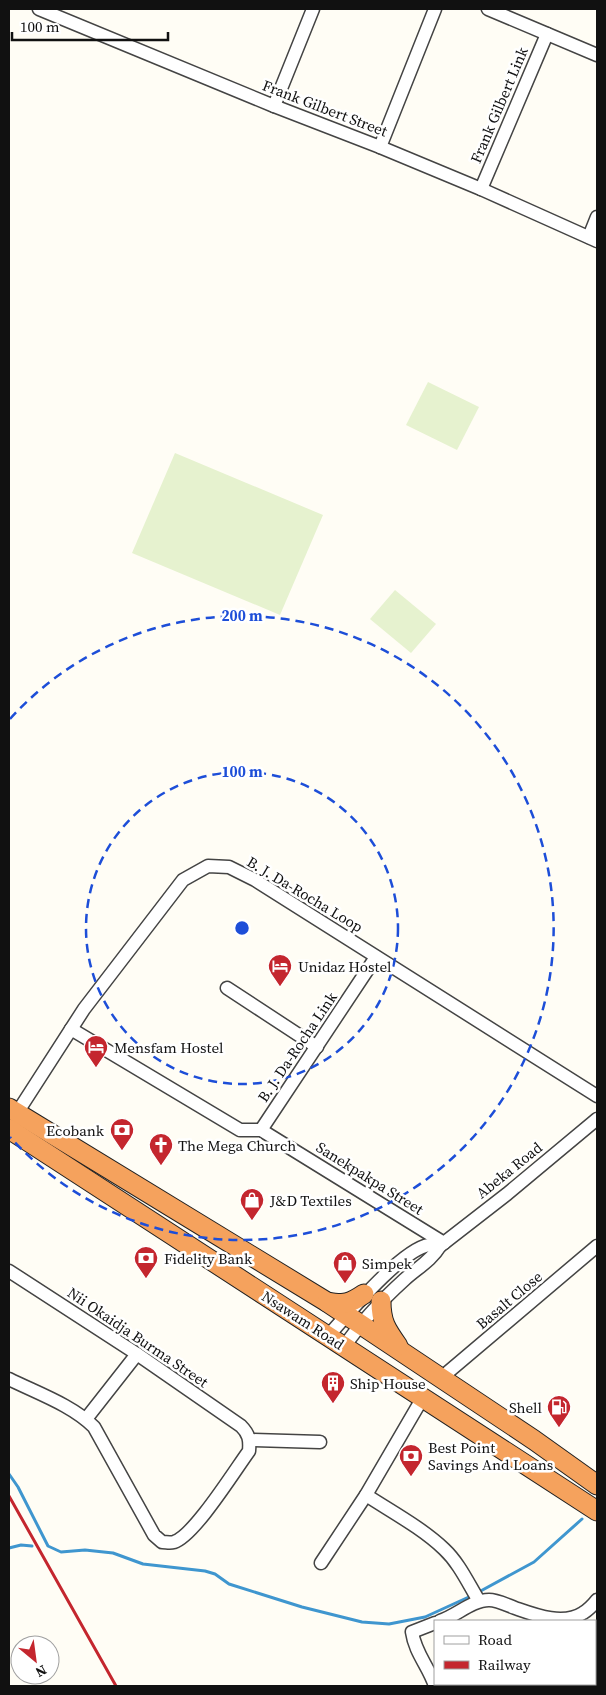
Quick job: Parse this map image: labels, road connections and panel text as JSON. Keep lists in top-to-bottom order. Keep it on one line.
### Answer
{"streets":{"highway":["Nsawam Road"],"street":["Frank Gilbert Link","Frank Gilbert Street","B. J. Da-Rocha Loop","B. J. Da-Rocha Link","Abeka Road","Sanekpakpa Street","Basalt Close","Nii Okaidja Burma Street"]},"crossings":[["Frank Gilbert Link","Frank Gilbert Street"],["B. J. Da-Rocha Loop","B. J. Da-Rocha Link"],["B. J. Da-Rocha Loop","Sanekpakpa Street"],["B. J. Da-Rocha Loop","Nsawam Road"],["B. J. Da-Rocha Link","Sanekpakpa Street"],["Abeka Road","Sanekpakpa Street"],["Abeka Road","Nsawam Road"],["Basalt Close","Nsawam Road"]],"places":{"hotel":["Unidaz Hostel","Mensfam Hostel"],"bank":["Ecobank","Fidelity Bank","Best Point Savings And Loans"],"church":["The Mega Church"],"shop":["J&D Textiles","Simpek"],"building":["Ship House"],"fuel station":["Shell"]},"legend":["Road","Railway"],"scale_bar":"100 m","north":"bottom right","rings":["200 m","100 m"]}
